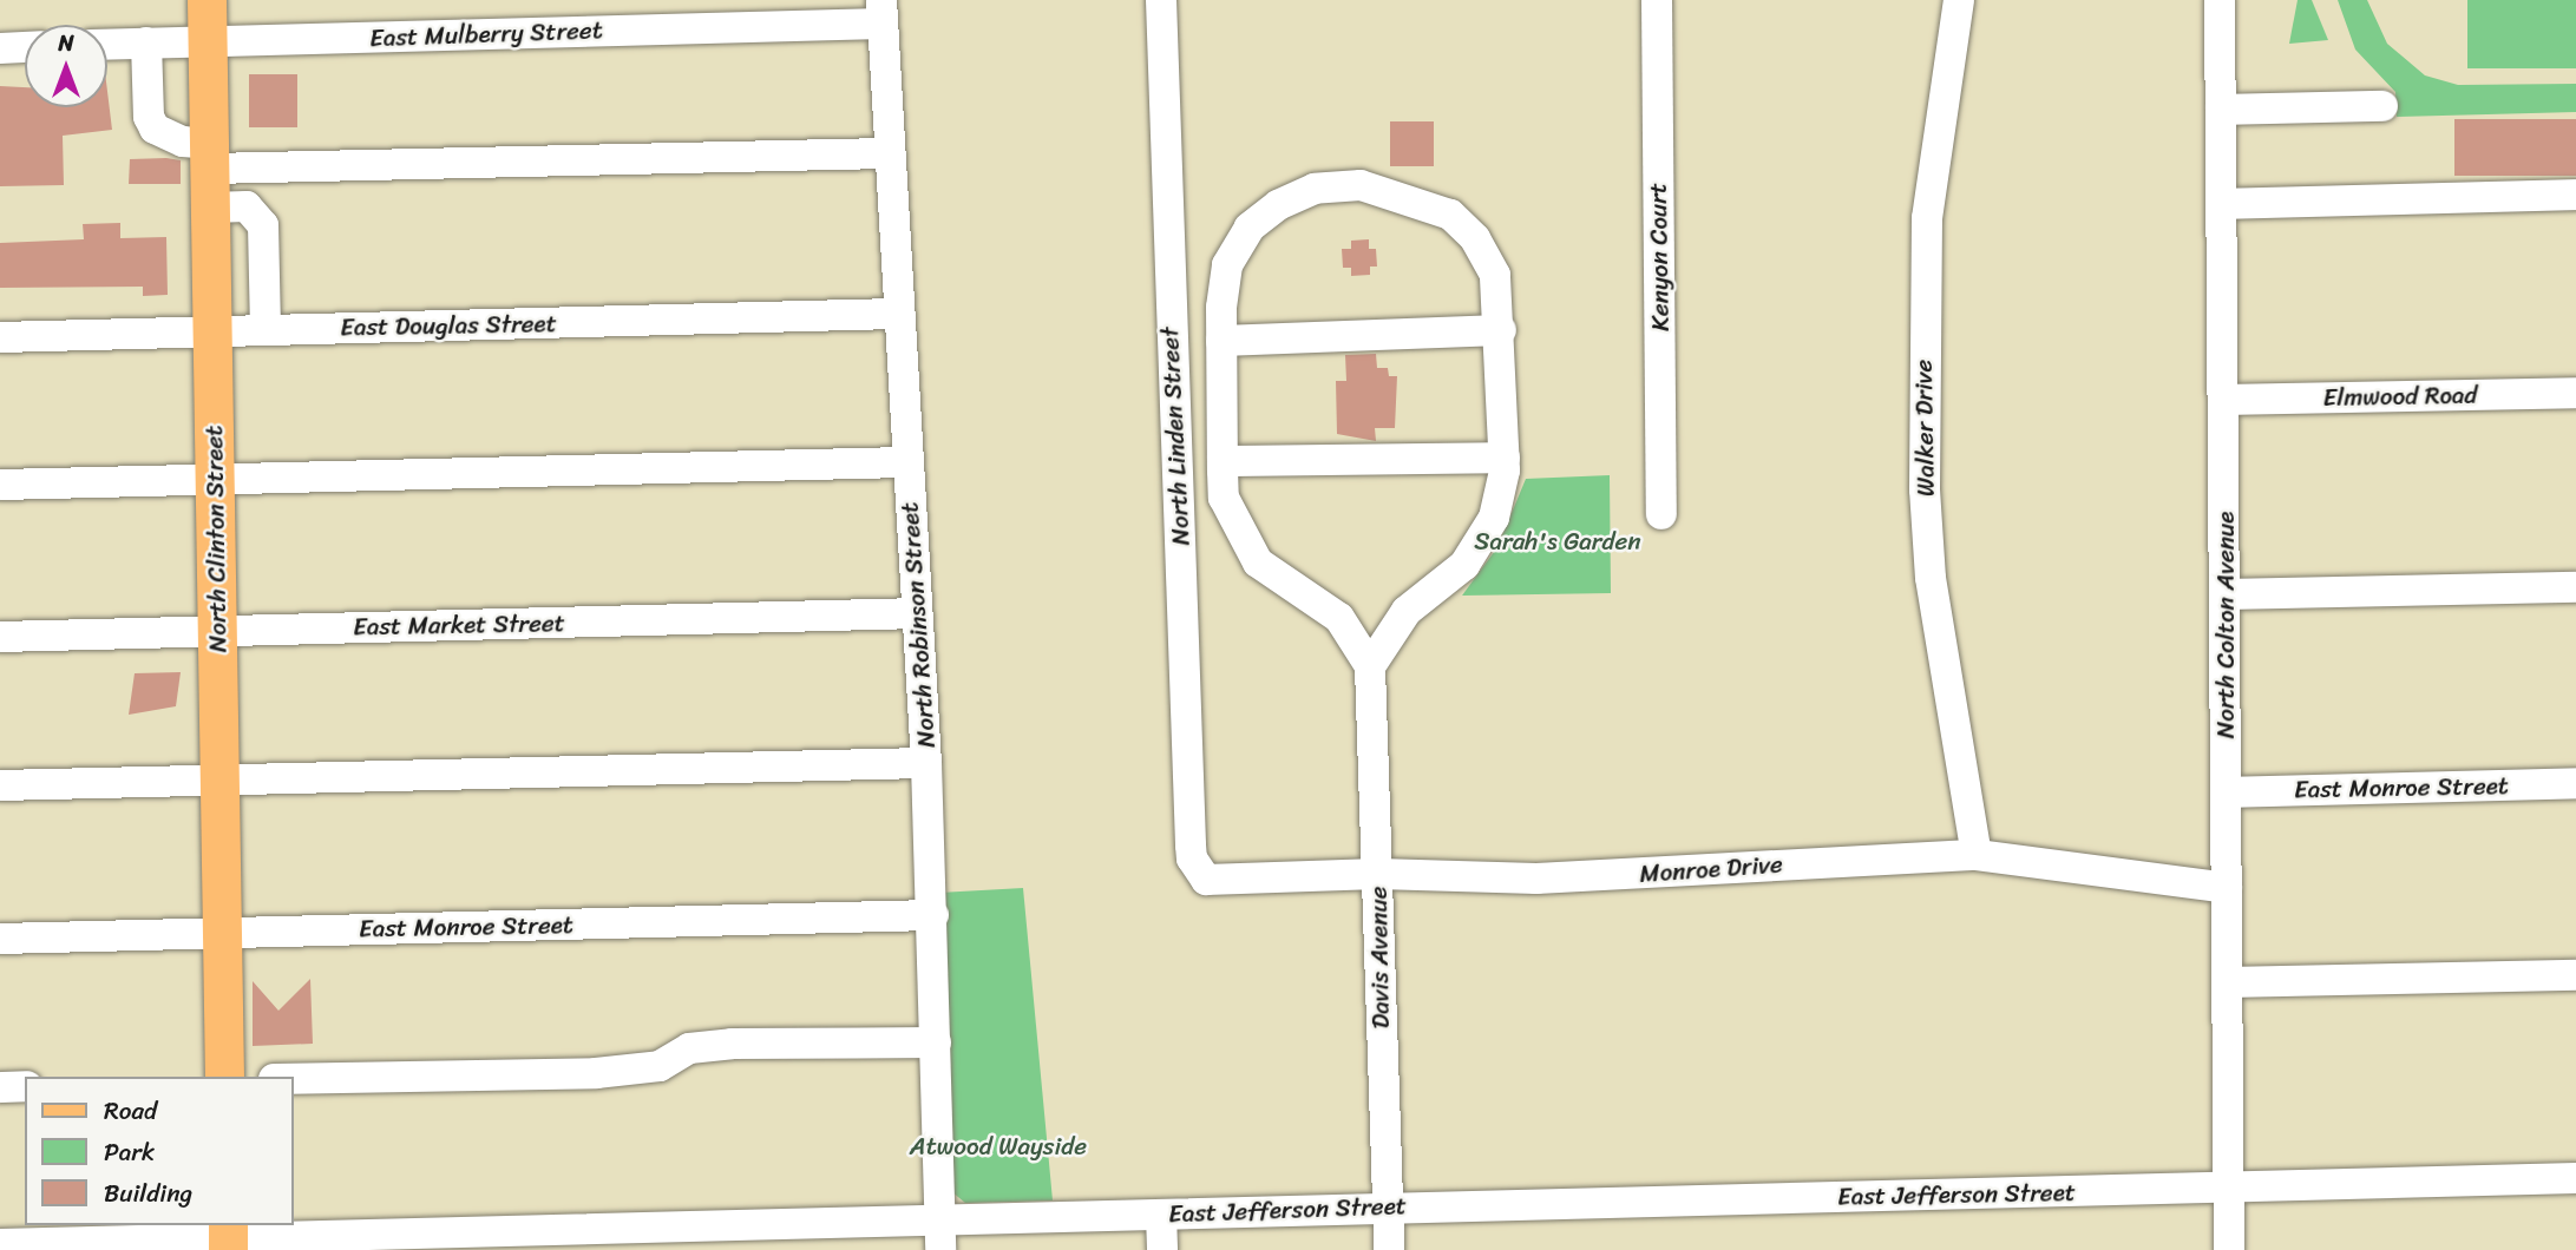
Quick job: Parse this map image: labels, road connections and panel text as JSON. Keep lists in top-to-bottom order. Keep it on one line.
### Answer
{"streets":{"main road":["North Clinton Street"],"street":["East Mulberry Street","Kenyon Court","East Douglas Street","Elmwood Road","Walker Drive","North Linden Street","East Market Street","North Robinson Street","North Colton Avenue","East Monroe Street","Monroe Drive","Davis Avenue","East Jefferson Street"]},"crossings":[["East Mulberry Street","North Clinton Street"],["East Mulberry Street","North Robinson Street"],["East Douglas Street","North Clinton Street"],["East Douglas Street","North Robinson Street"],["Elmwood Road","North Colton Avenue"],["Walker Drive","Monroe Drive"],["North Linden Street","Monroe Drive"],["North Clinton Street","East Market Street"],["North Clinton Street","East Monroe Street"],["East Market Street","North Robinson Street"],["North Robinson Street","East Monroe Street"],["North Robinson Street","East Jefferson Street"],["North Colton Avenue","East Monroe Street"],["North Colton Avenue","Monroe Drive"],["North Colton Avenue","East Jefferson Street"],["Monroe Drive","Davis Avenue"],["Davis Avenue","East Jefferson Street"]],"parks":["Sarah's Garden","Atwood Wayside"],"legend":["Road","Park","Building"],"north":"top"}
